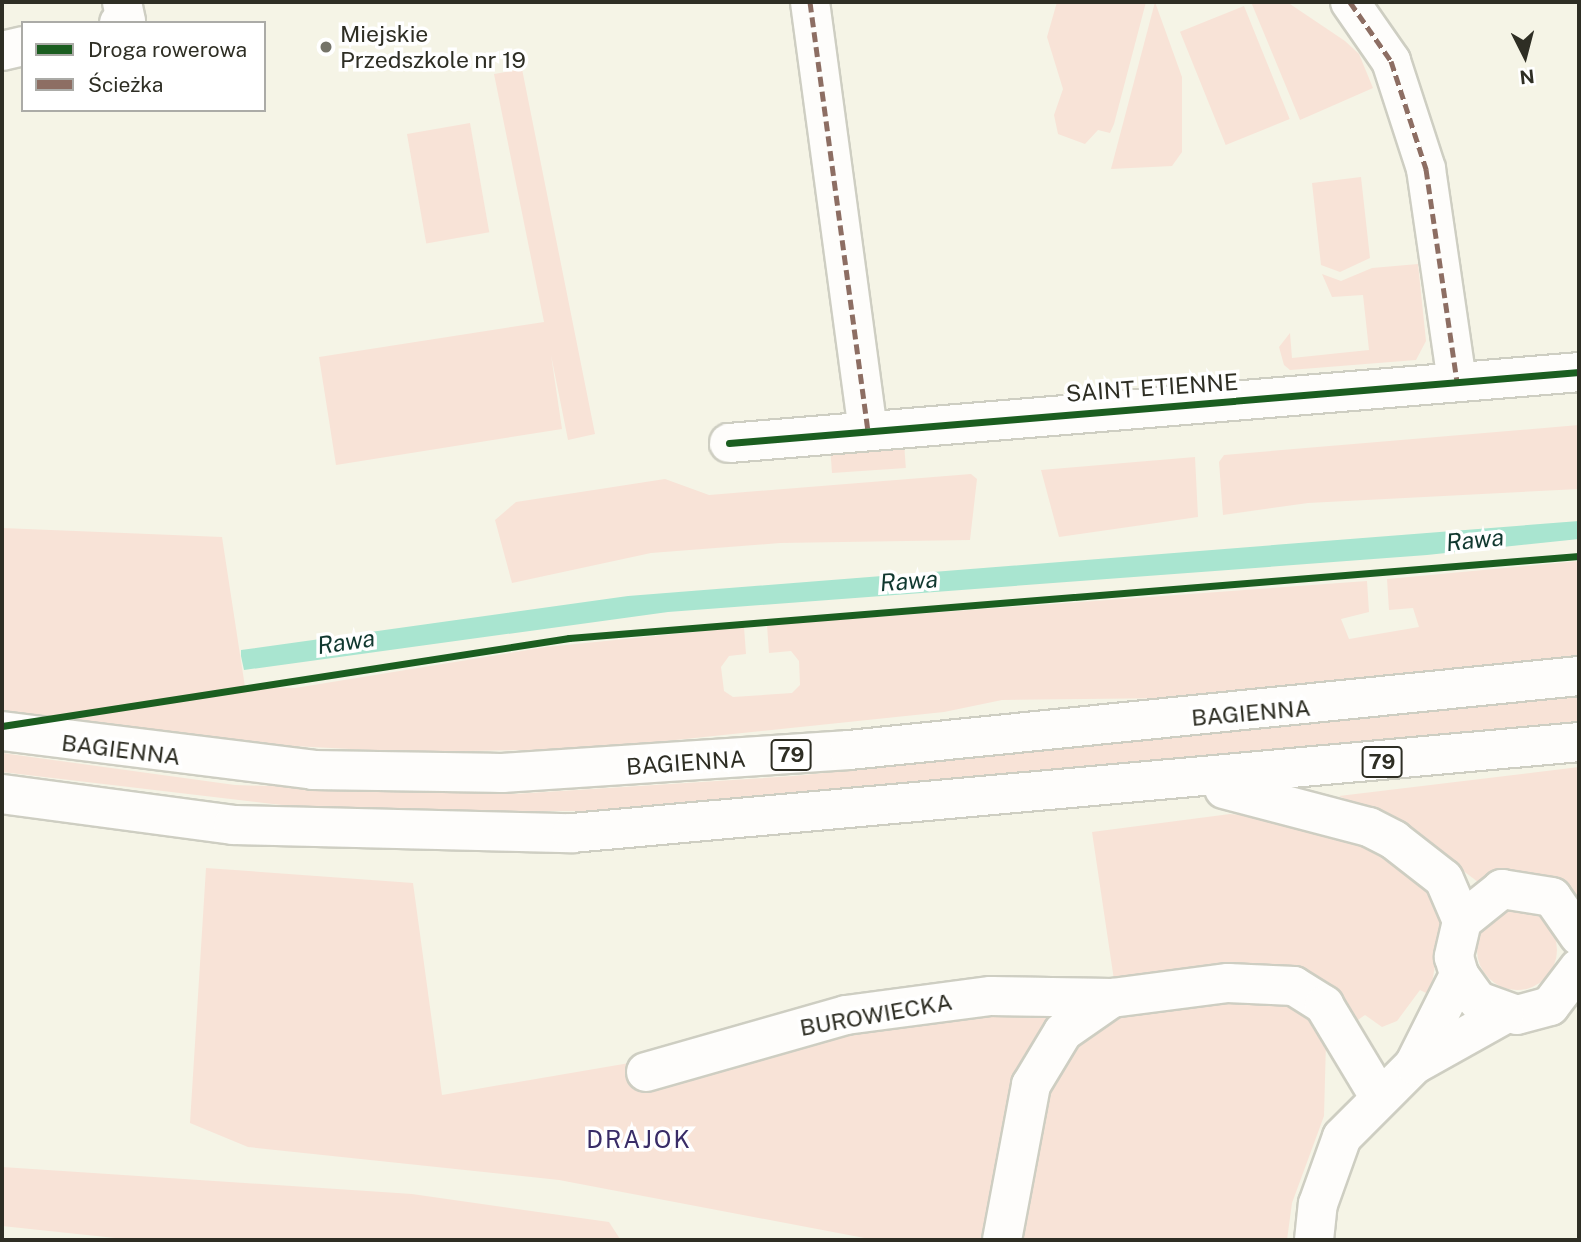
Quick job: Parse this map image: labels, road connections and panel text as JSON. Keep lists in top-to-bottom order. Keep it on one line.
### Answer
{"streets":{"street":["SAINT ETIENNE","BAGIENNA","79","BUROWIECKA"]},"districts":["DRAJOK"],"water":["Rawa"],"places":["Miejskie Przedszkole nr 19"],"legend":["Droga rowerowa","Ścieżka"],"north":"bottom"}
